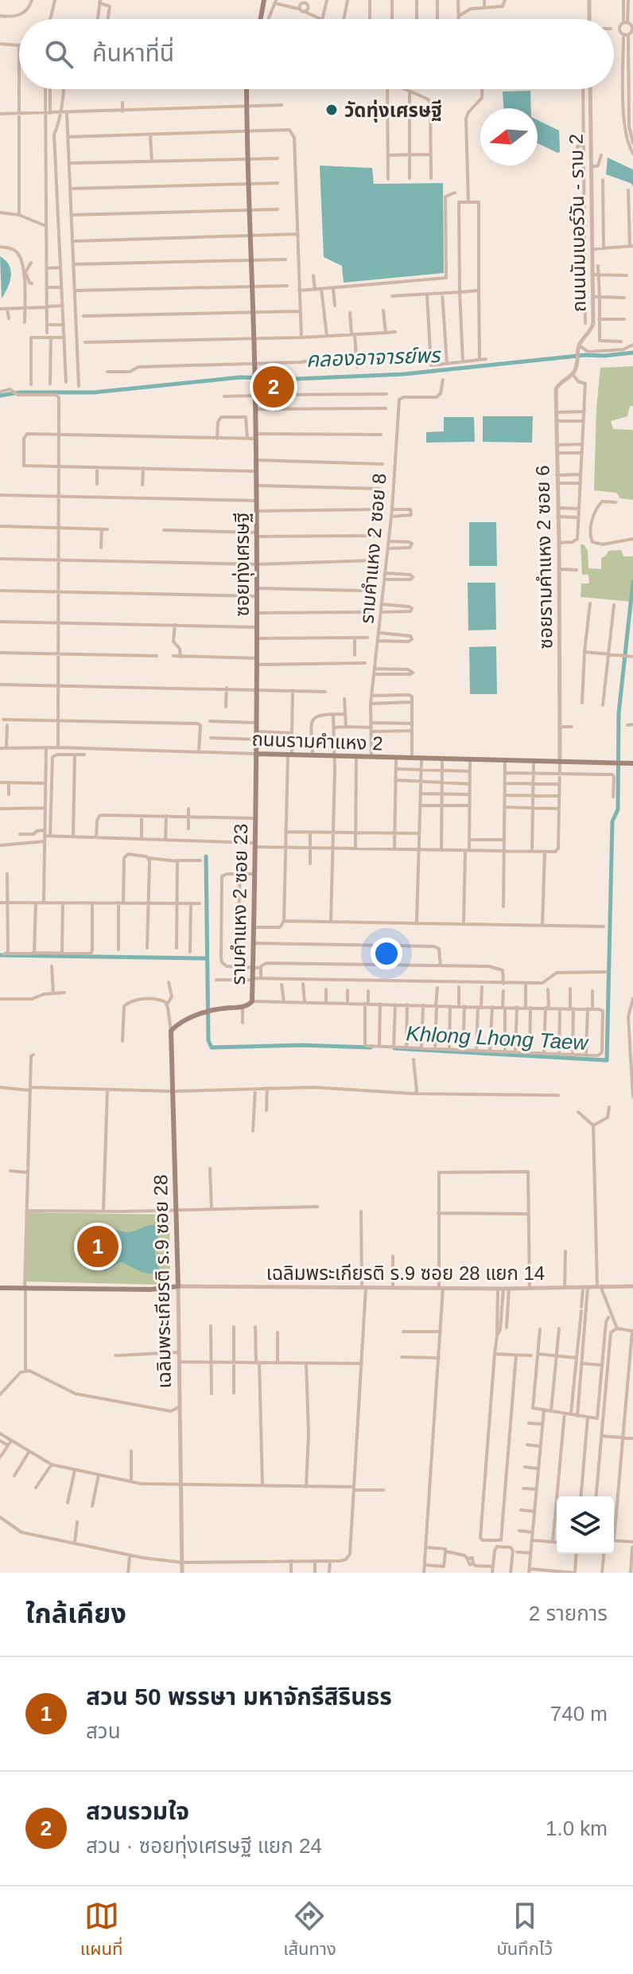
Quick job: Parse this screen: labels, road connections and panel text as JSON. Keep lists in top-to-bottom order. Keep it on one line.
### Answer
{"streets":{"main road":["ซอยทุ่งเศรษฐี","ถนนรามคำแหง 2","รามคำแหง 2 ซอย 23","เฉลิมพระเกียรติ ร.9 ซอย 28"],"street":["ถนนนัมเบอร์วัน - ราม 2","รามคำแหง 2 ซอย 8","ซอยรามคำแหง 2 ซอย 6","เฉลิมพระเกียรติ ร.9 ซอย 28 แยก 14"]},"crossings":[["ถนนนัมเบอร์วัน - ราม 2","ซอยรามคำแหง 2 ซอย 6"],["รามคำแหง 2 ซอย 8","ถนนรามคำแหง 2"],["ซอยรามคำแหง 2 ซอย 6","ถนนรามคำแหง 2"],["ซอยทุ่งเศรษฐี","ถนนรามคำแหง 2"],["ซอยทุ่งเศรษฐี","รามคำแหง 2 ซอย 23"],["ถนนรามคำแหง 2","รามคำแหง 2 ซอย 23"],["รามคำแหง 2 ซอย 23","เฉลิมพระเกียรติ ร.9 ซอย 28"],["เฉลิมพระเกียรติ ร.9 ซอย 28 แยก 14","เฉลิมพระเกียรติ ร.9 ซอย 28"]],"water":["คลองอาจารย์พร","Khlong Lhong Taew"],"places":["วัดทุ่งเศรษฐี"],"north":"left","page":{"search":"ค้นหาที่นี่","pins":["2","1"],"heading":["ใกล้เคียง","2 รายการ"],"list":[{"mark":"1","name":"สวน 50 พรรษา มหาจักรีสิรินธร","note":"สวน","value":"740 m"},{"mark":"2","name":"สวนรวมใจ","note":"สวน · ซอยทุ่งเศรษฐี แยก 24","value":"1.0 km"}],"nav":["แผนที่","เส้นทาง","บันทึกไว้"]}}
